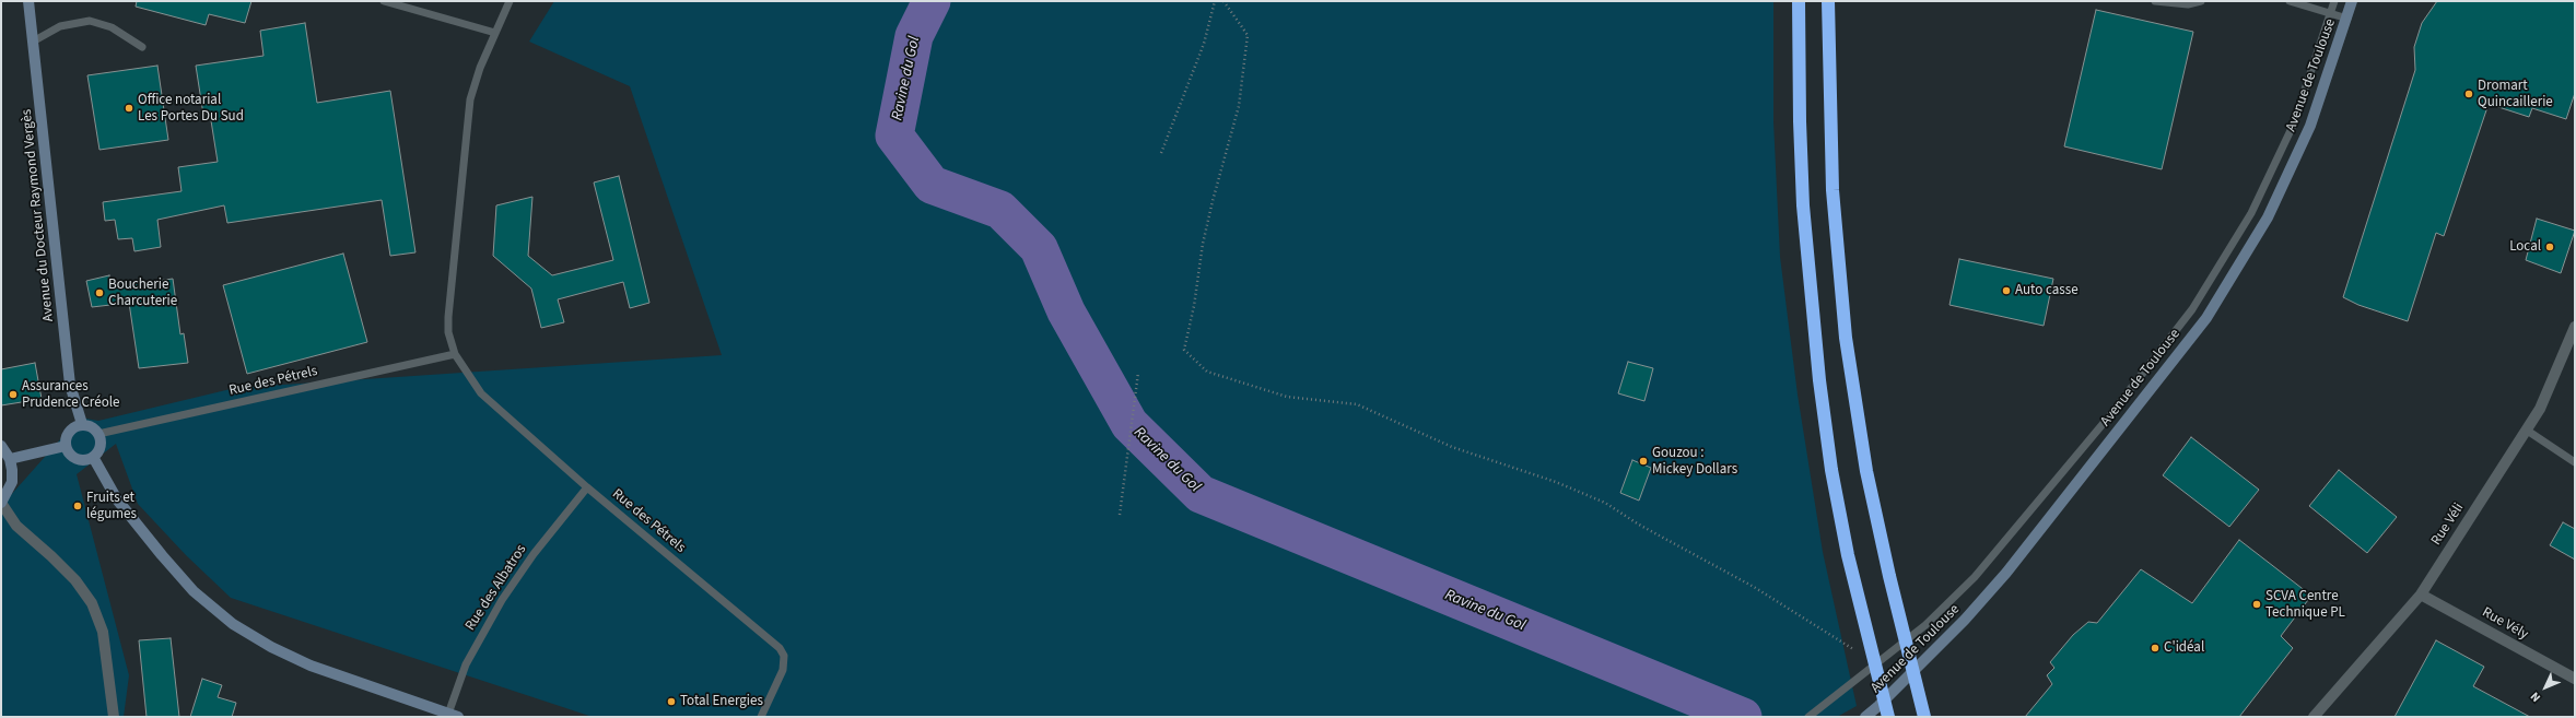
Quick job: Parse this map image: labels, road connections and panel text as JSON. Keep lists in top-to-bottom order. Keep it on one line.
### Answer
{"streets":{"main road":["Avenue de Toulouse","Avenue du Docteur Raymond Vergès"],"street":["Rue Véli","Rue Vély"],"lane":["Rue des Pétrels","Rue des Albatros"]},"crossings":[["Avenue du Docteur Raymond Vergès","Rue des Pétrels"],["Rue des Pétrels","Rue des Albatros"],["Rue Véli","Rue Vély"]],"water":["Ravine du Gol"],"places":["Dromart Quincaillerie","Office notarial Les Portes Du Sud","Local","Auto casse","Boucherie Charcuterie","Assurances Prudence Créole","Gouzou : Mickey Dollars","Fruits et légumes","SCVA Centre Technique PL","C'idéal","Total Energies"],"north":"bottom left"}
